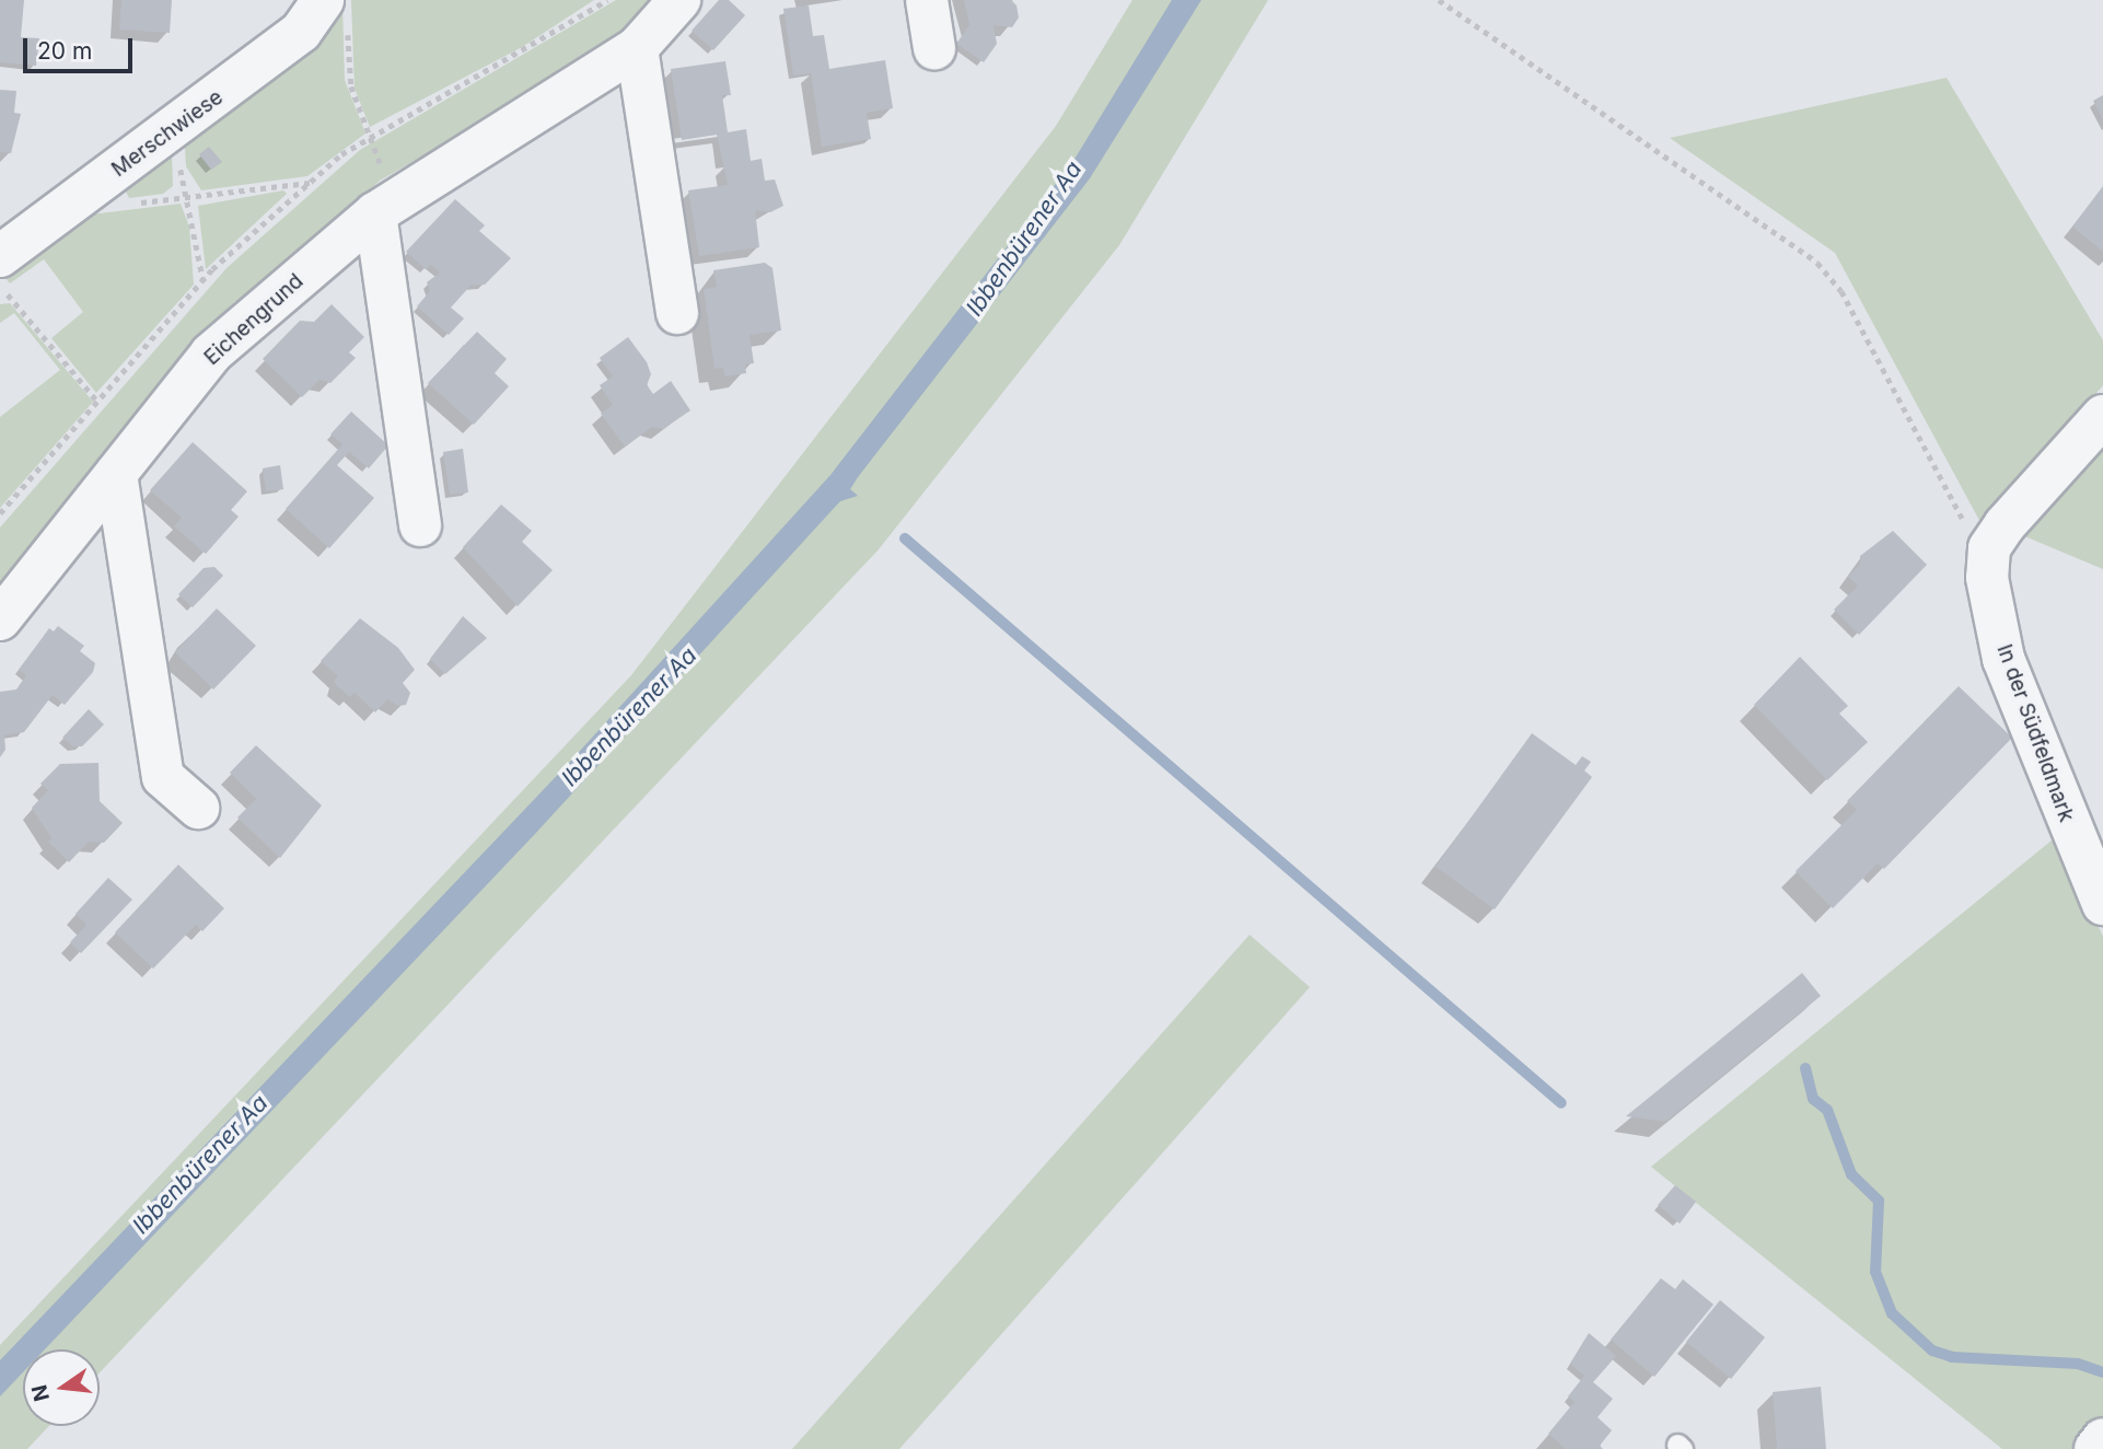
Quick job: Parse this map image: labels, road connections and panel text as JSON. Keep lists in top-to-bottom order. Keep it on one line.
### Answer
{"streets":{"street":["Merschwiese","Eichengrund","In der Südfeldmark"]},"water":["Ibbenbürener Aa"],"scale_bar":"20 m","north":"left"}
